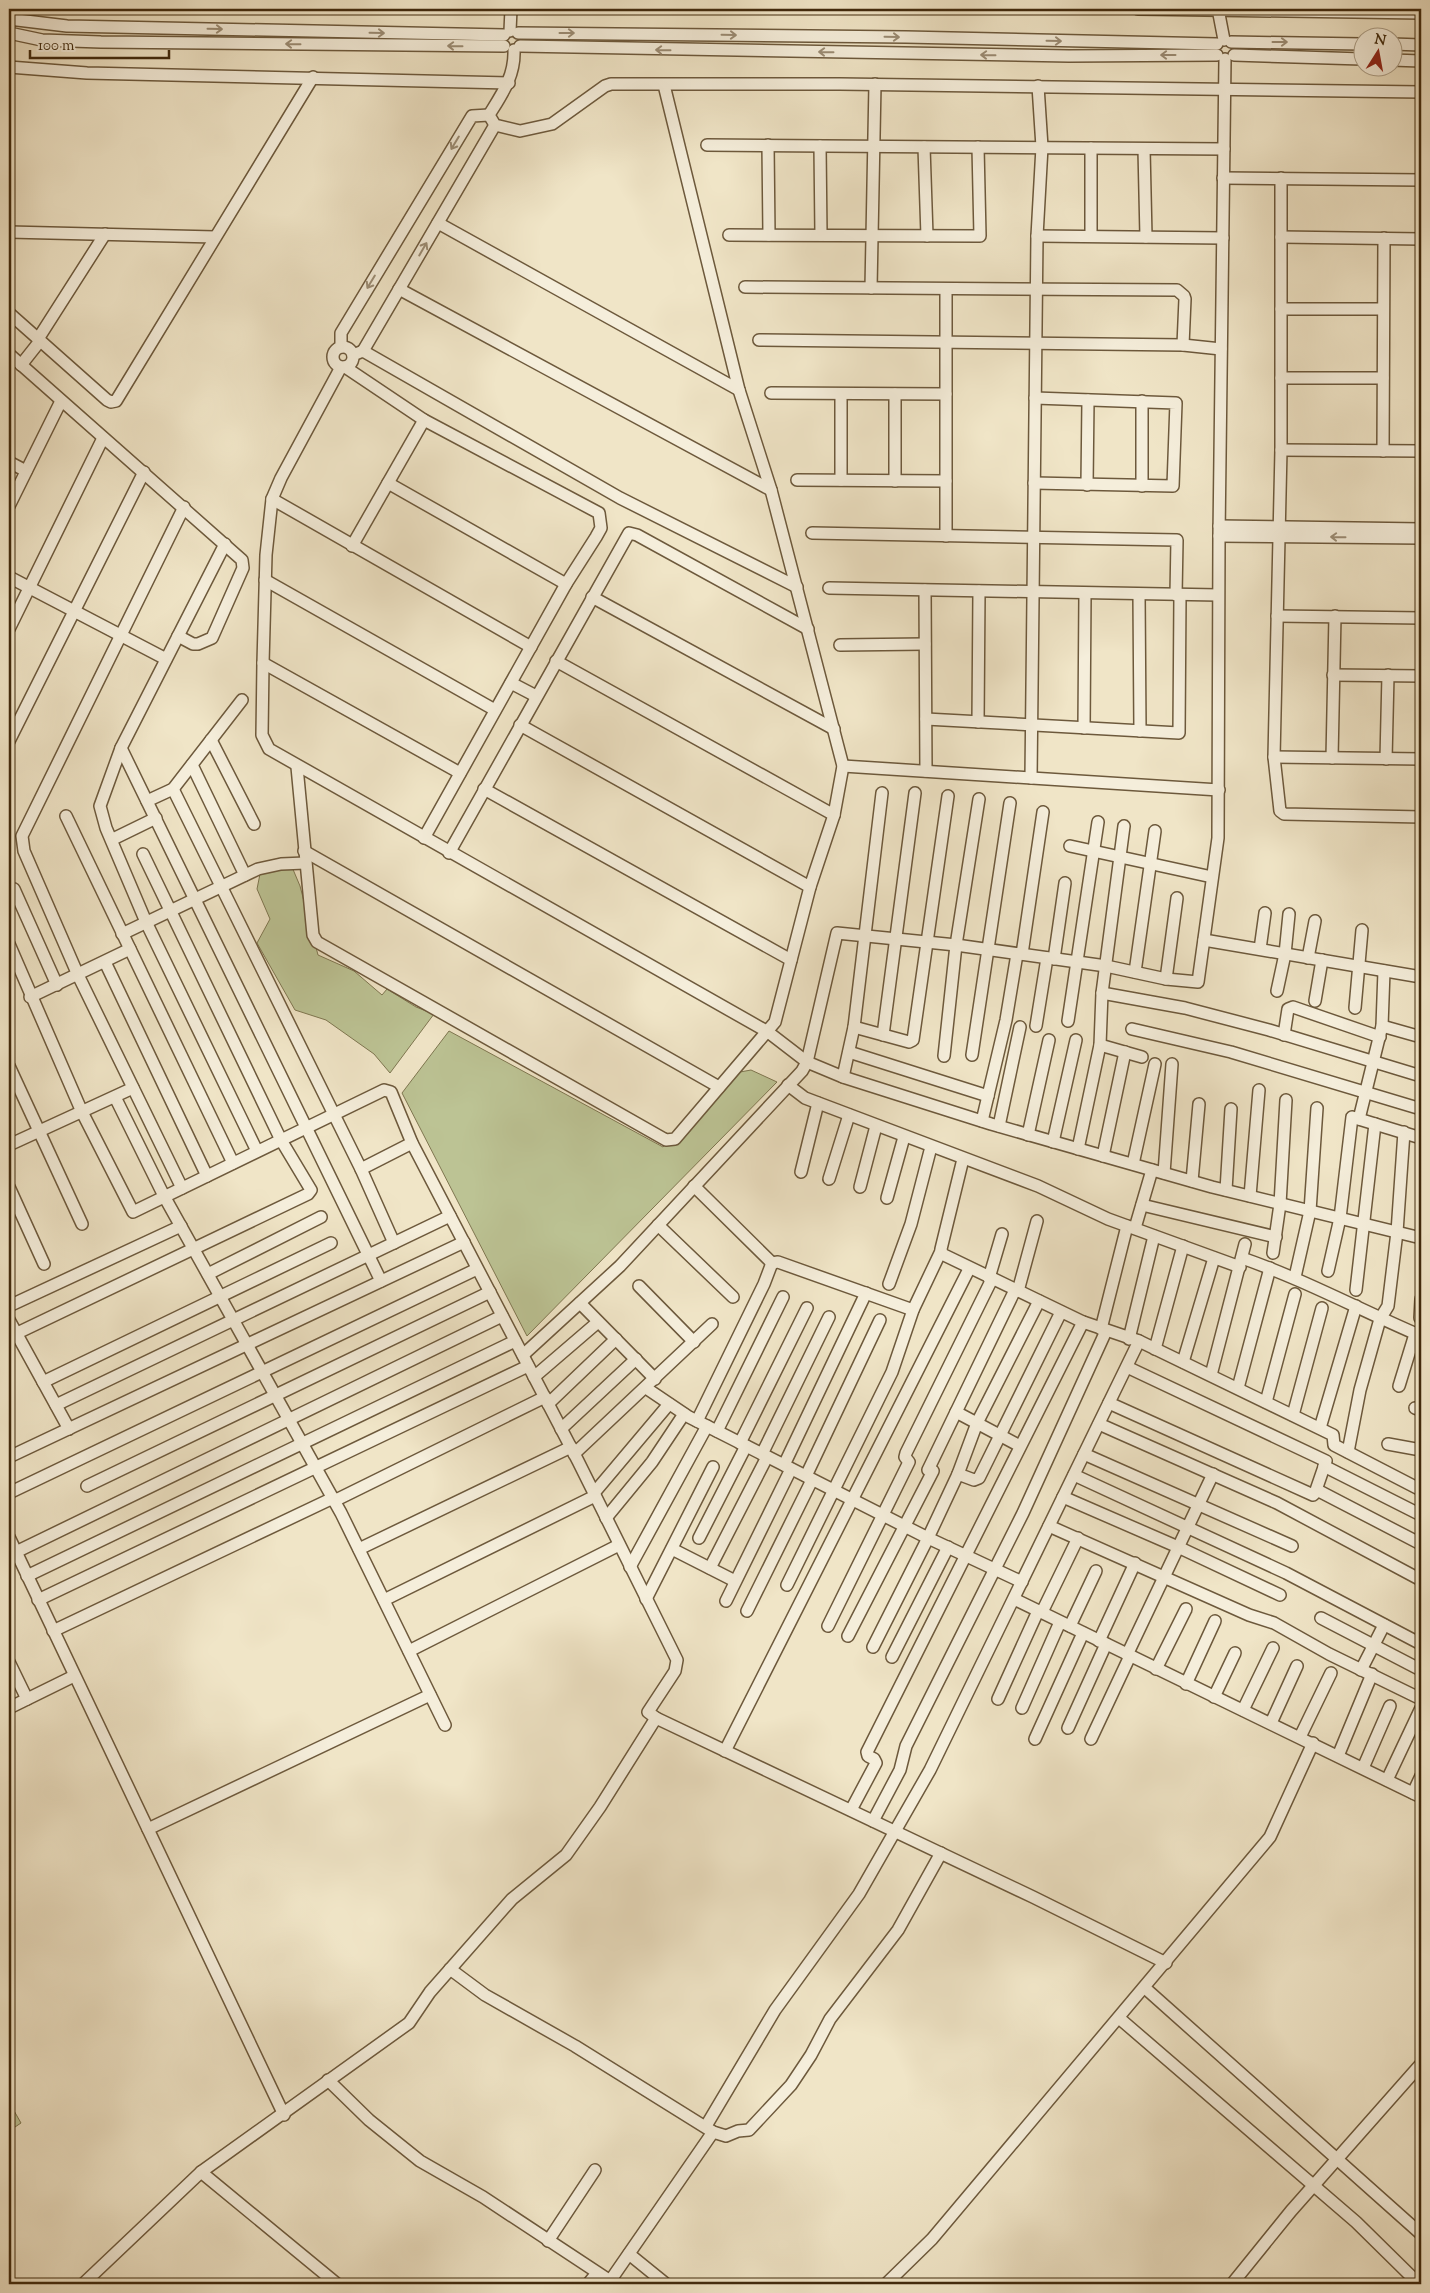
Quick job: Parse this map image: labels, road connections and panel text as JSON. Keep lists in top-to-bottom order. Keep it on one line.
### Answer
{"scale_bar":"100 m","north":"top"}
